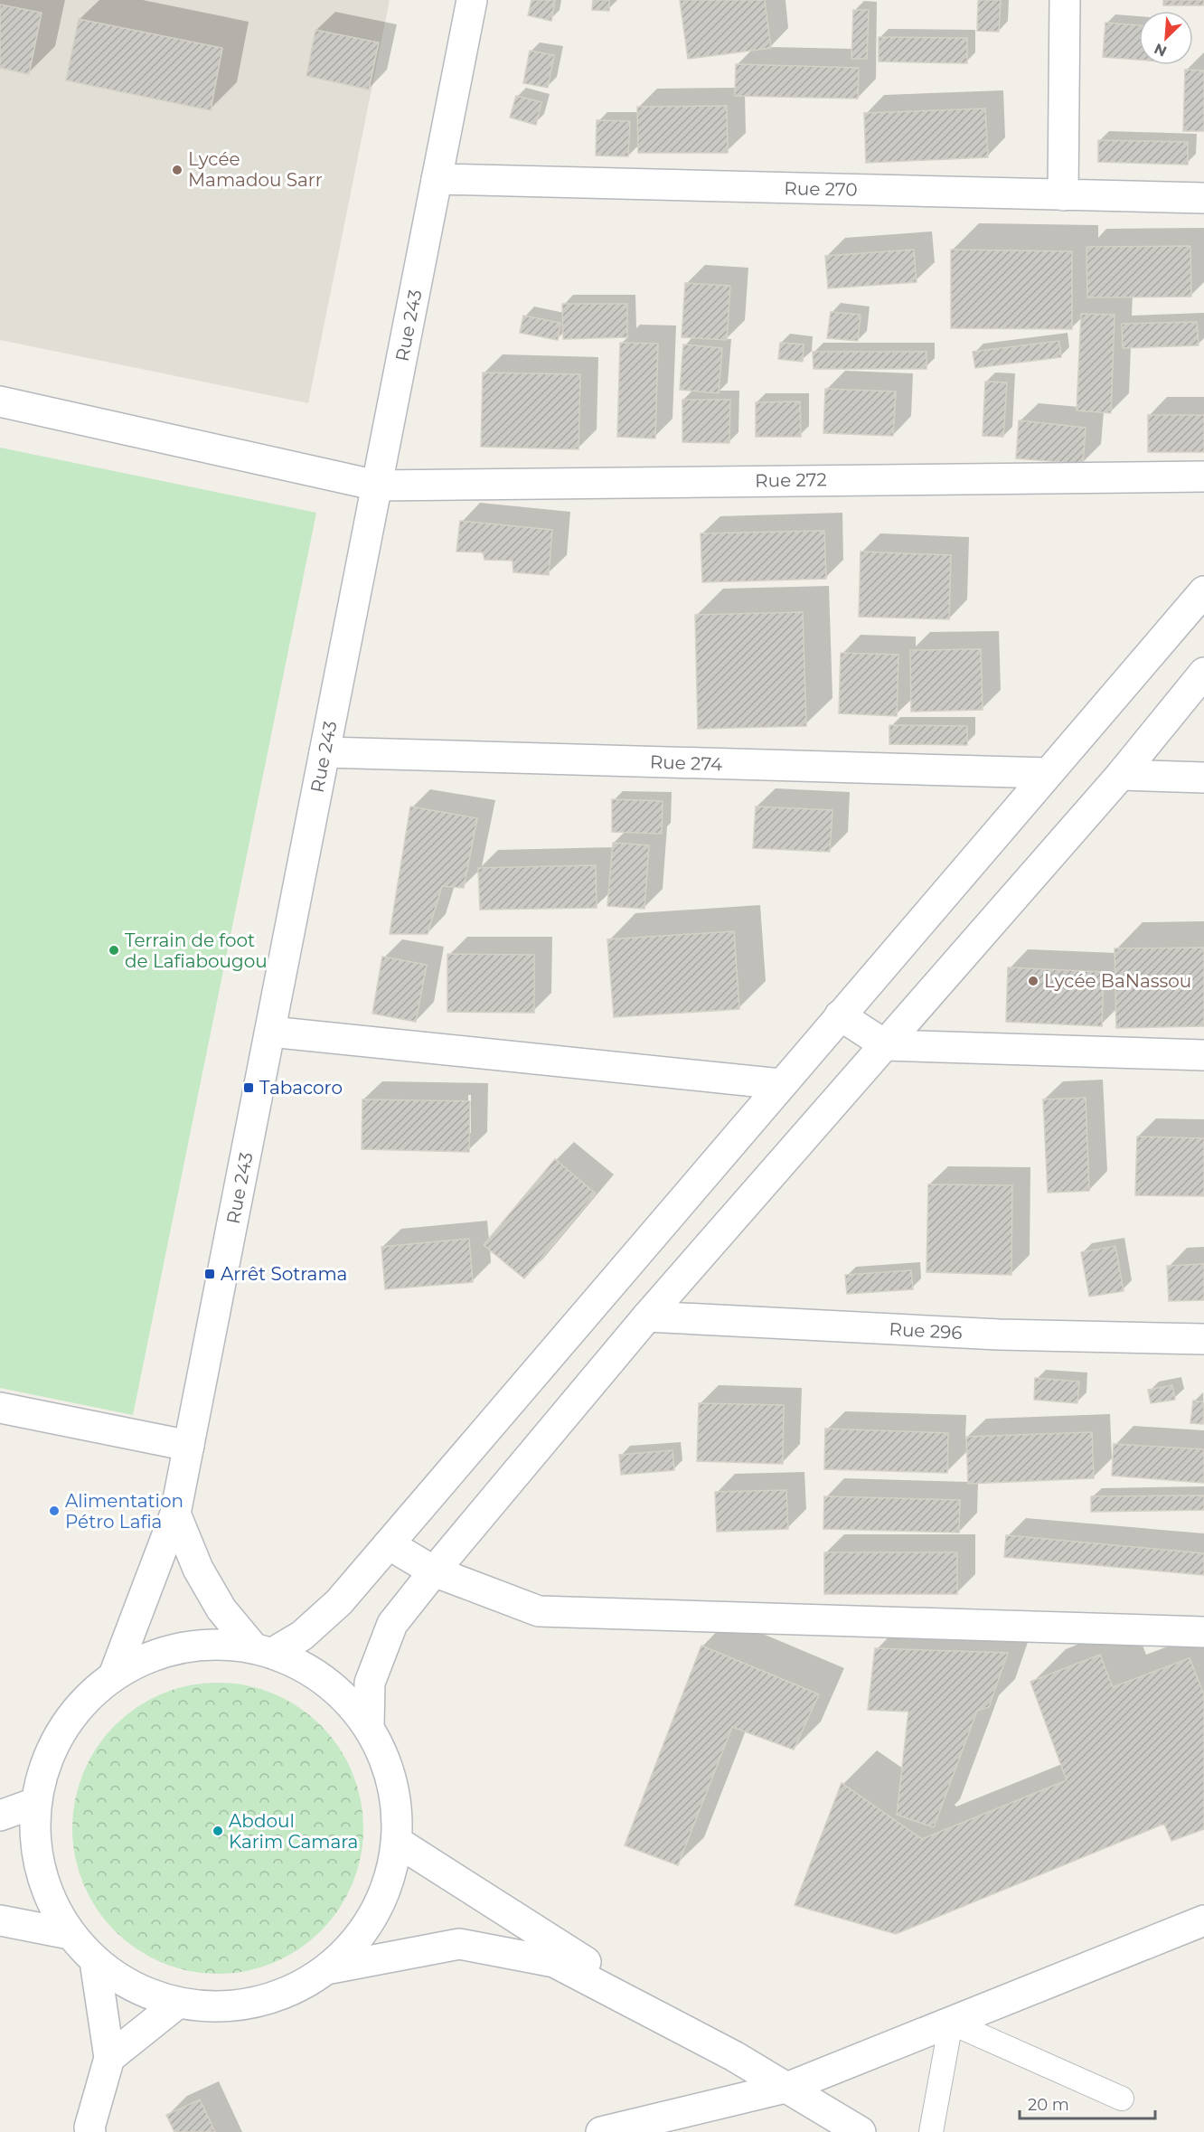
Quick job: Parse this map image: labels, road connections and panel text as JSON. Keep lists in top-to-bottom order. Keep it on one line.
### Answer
{"streets":{"street":["Rue 270","Rue 243","Rue 272","Rue 274","Rue 296"]},"crossings":[["Rue 270","Rue 243"],["Rue 243","Rue 272"],["Rue 243","Rue 274"]],"places":{"other":["Lycée Mamadou Sarr","Terrain de foot de Lafiabougou","Lycée BaNassou","Alimentation Pétro Lafia","Abdoul Karim Camara"],"transit":["Tabacoro","Arrêt Sotrama"]},"scale_bar":"20 m","north":"bottom left"}
